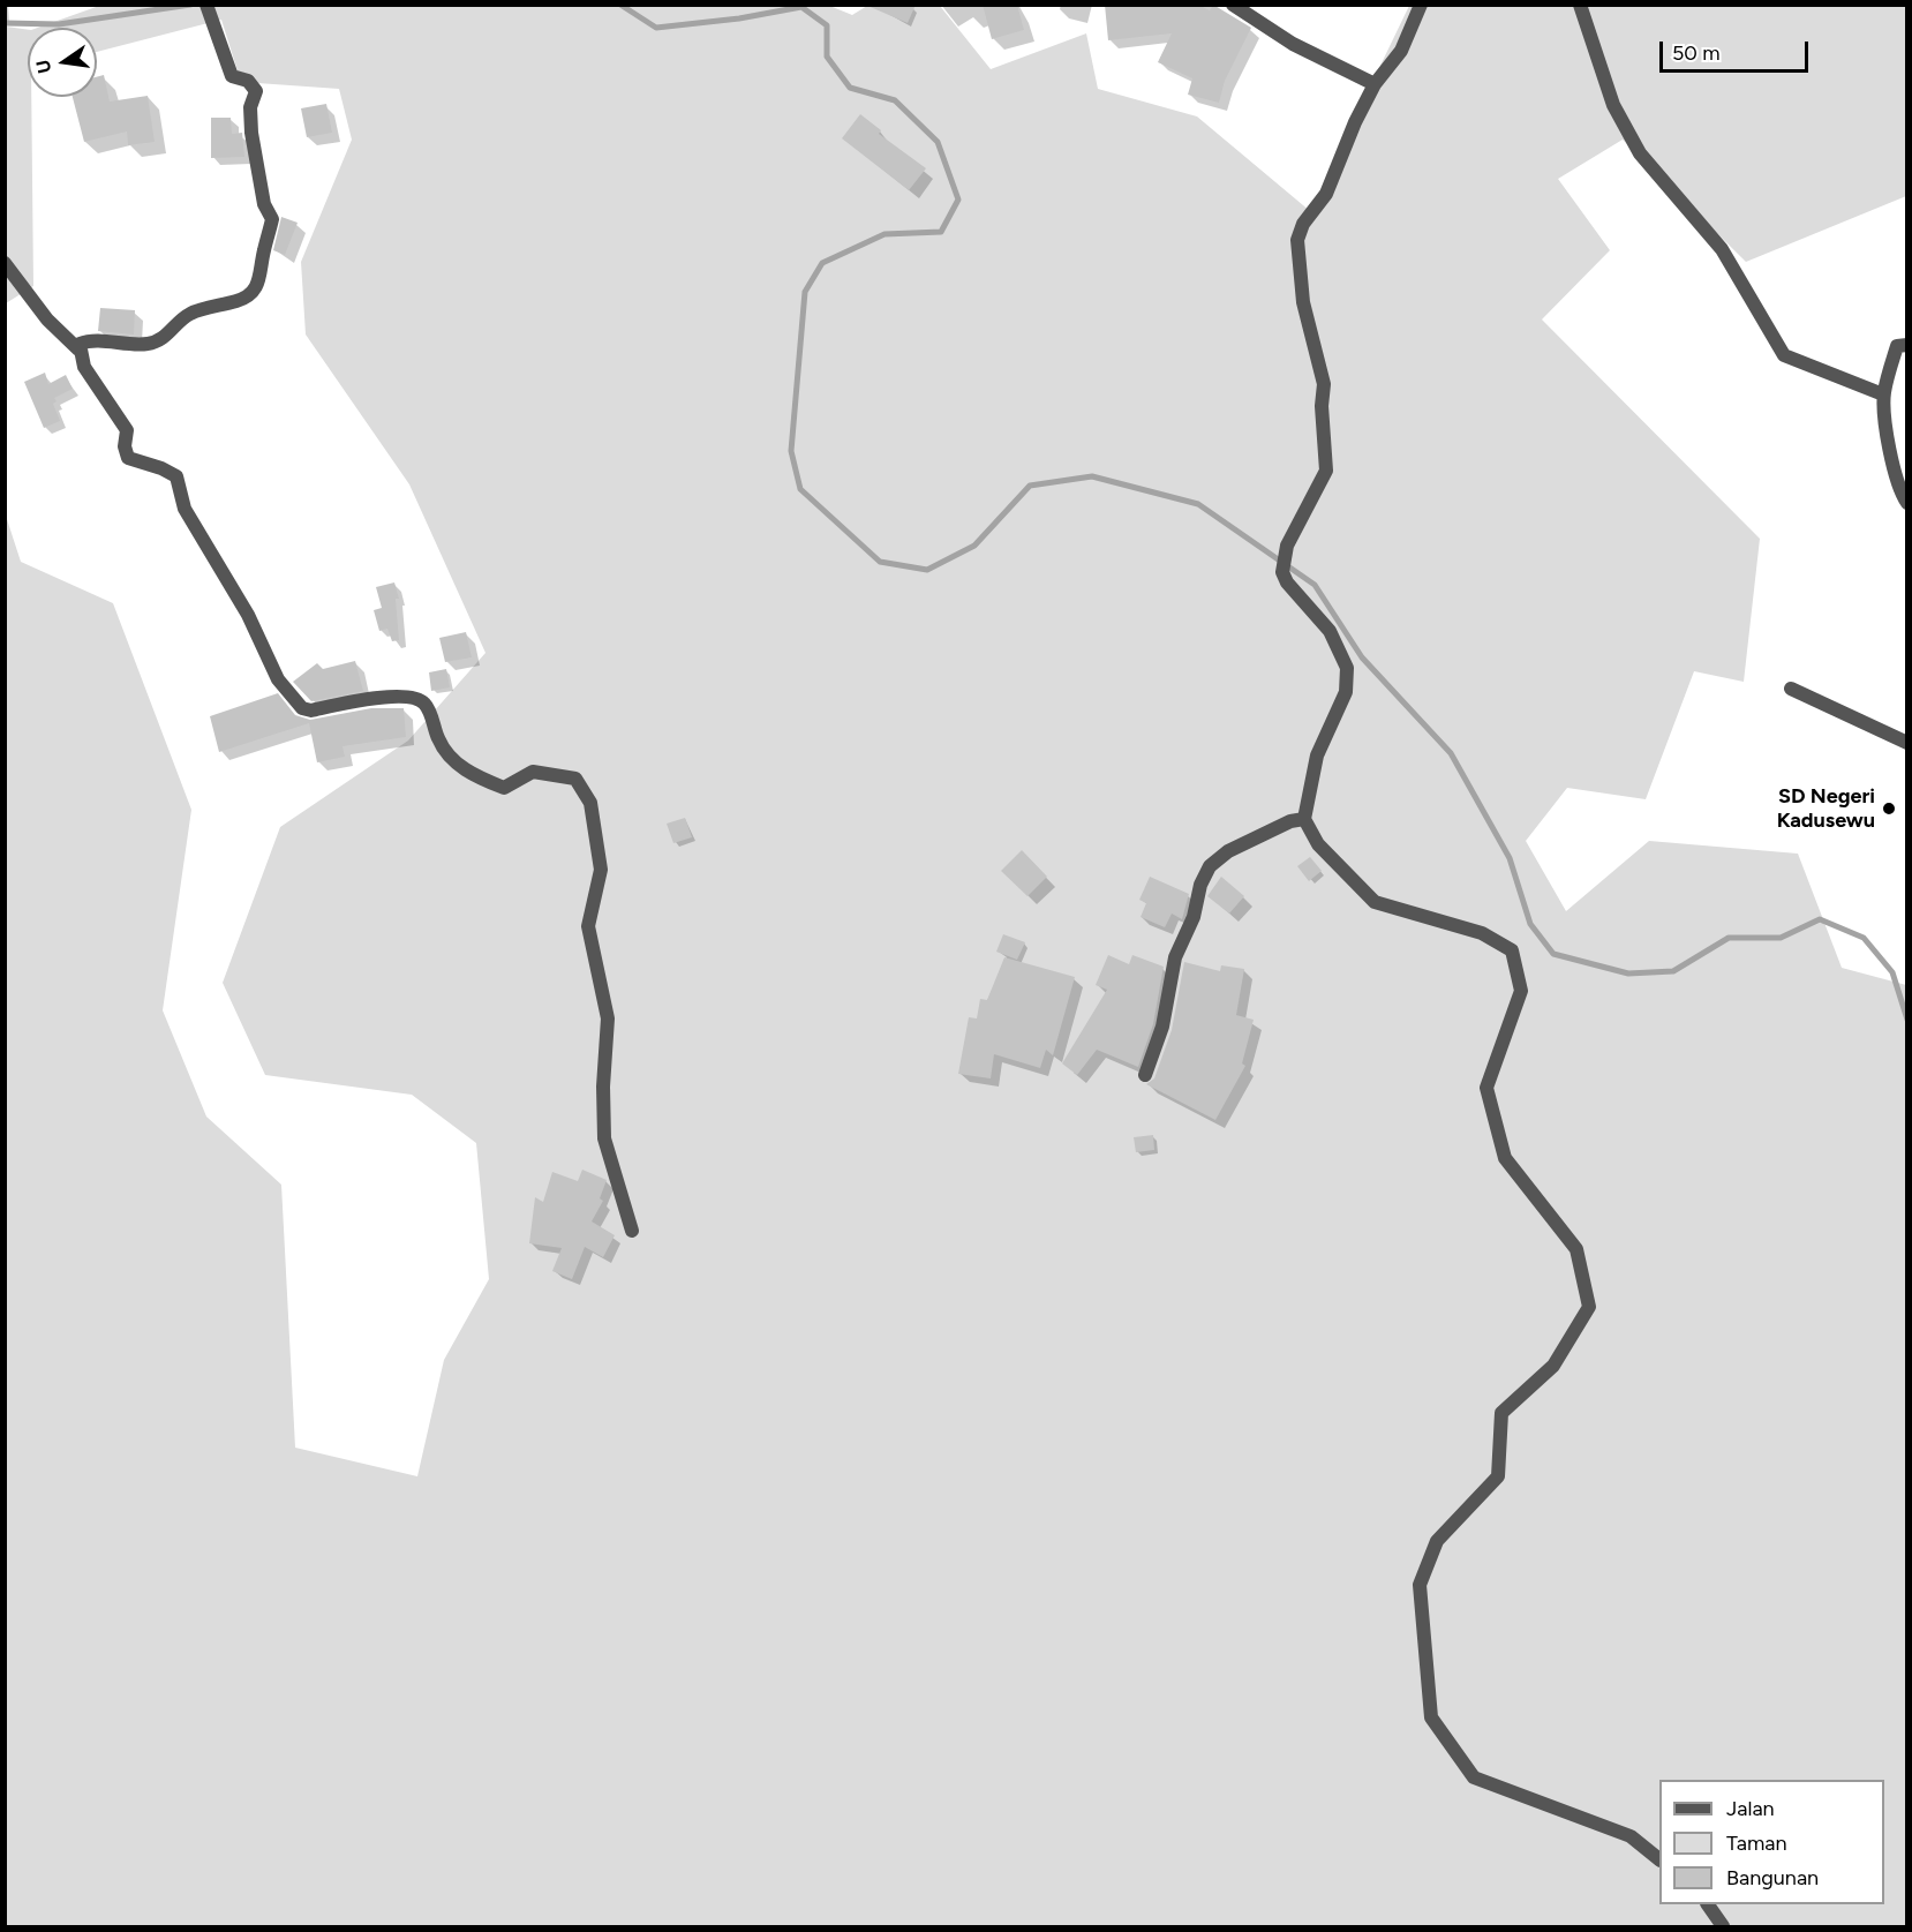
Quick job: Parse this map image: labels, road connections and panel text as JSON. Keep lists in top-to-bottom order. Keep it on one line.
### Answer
{"places":["SD Negeri Kadusewu"],"legend":["Jalan","Taman","Bangunan"],"scale_bar":"50 m","north":"left"}
